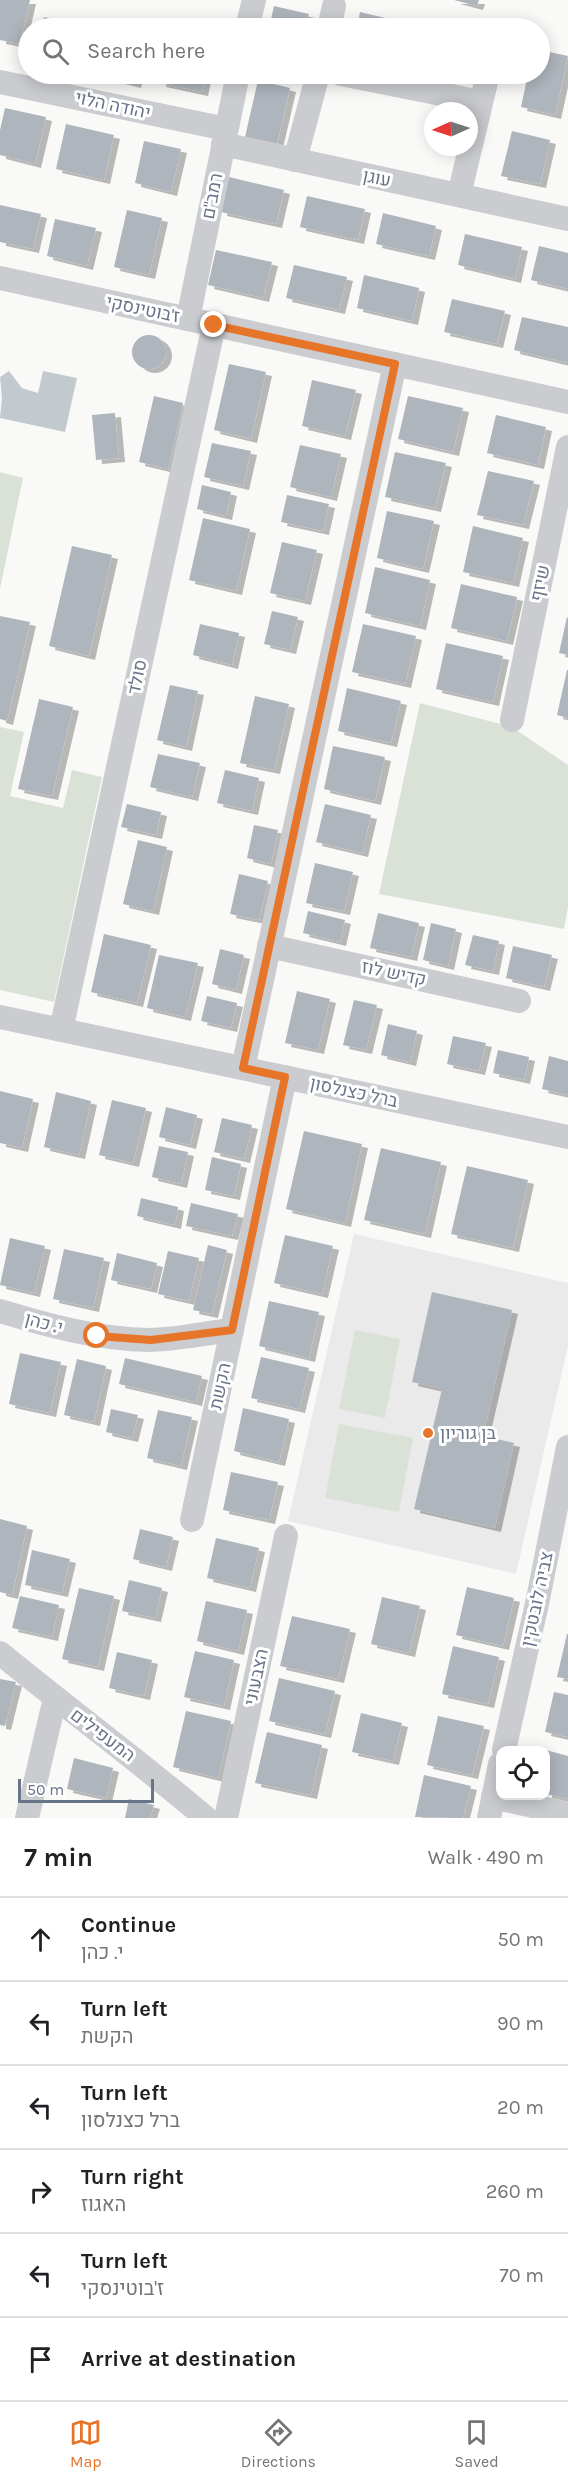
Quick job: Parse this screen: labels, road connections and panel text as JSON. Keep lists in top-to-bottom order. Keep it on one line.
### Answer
{"streets":{"street":["יהודה הלוי","עוגן","רמב\"ם","ז'בוטינסקי","שיזף","סולד","קדיש לוז","ברל כצנלסון","י. כהן","הקשת","צביה לובטקין","הצבעוני","המעפילים"]},"crossings":[["יהודה הלוי","עוגן"],["יהודה הלוי","רמב\"ם"],["עוגן","רמב\"ם"],["רמב\"ם","ז'בוטינסקי"],["ז'בוטינסקי","סולד"],["סולד","ברל כצנלסון"],["ברל כצנלסון","הקשת"],["י. כהן","הקשת"]],"places":["בן גוריון"],"scale_bar":"50 m","north":"left","page":{"search":"Search here","scale":"50 m","heading":["7 min","Walk · 490 m"],"list":[["Continue","י. כהן","50 m"],["Turn left","הקשת","90 m"],["Turn left","ברל כצנלסון","20 m"],["Turn right","האגוז","260 m"],["Turn left","ז'בוטינסקי","70 m"],"Arrive at destination"],"nav":["Map","Directions","Saved"]}}
